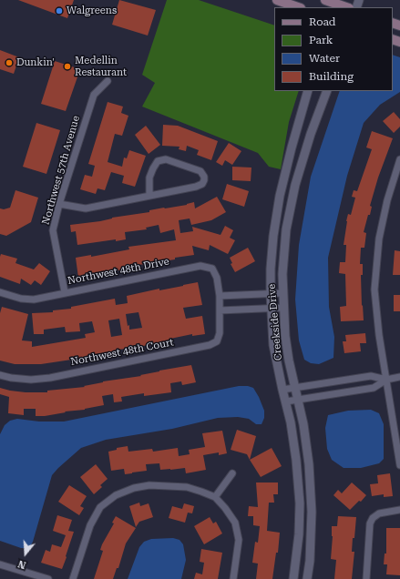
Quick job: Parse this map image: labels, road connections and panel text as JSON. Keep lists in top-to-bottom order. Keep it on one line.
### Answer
{"streets":{"street":["Northwest 57th Avenue","Northwest 48th Drive","Creekside Drive","Northwest 48th Court"]},"crossings":[["Northwest 57th Avenue","Northwest 48th Drive"],["Northwest 48th Drive","Northwest 48th Court"]],"places":["Walgreens","Dunkin'","Medellin Restaurant"],"legend":["Road","Park","Water","Building"],"north":"bottom"}
